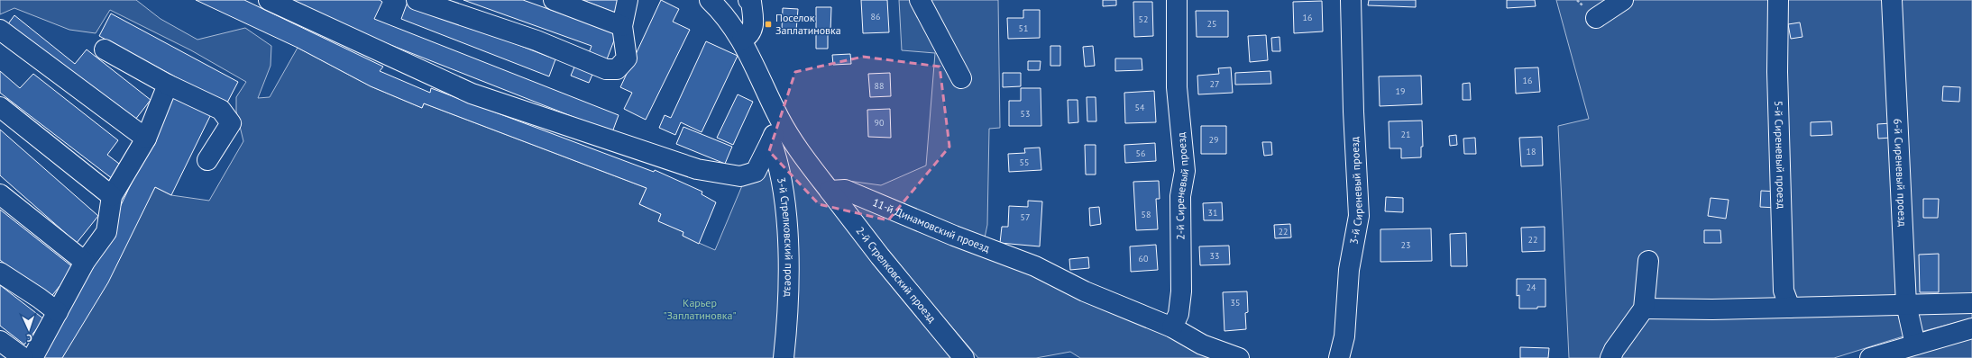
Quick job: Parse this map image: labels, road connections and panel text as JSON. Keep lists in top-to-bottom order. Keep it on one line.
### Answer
{"streets":{"street":["5-й Сиреневый проезд","6-й Сиреневый проезд","2-й Сиреневый проезд","3-й Сиреневый проезд","11-й Динамовский проезд","3-й Стрелковский проезд","2-й Стрелковский проезд"]},"crossings":[["2-й Сиреневый проезд","11-й Динамовский проезд"],["11-й Динамовский проезд","2-й Стрелковский проезд"]],"parks":["Карьер \"Заплатиновка\""],"places":{"transit":["Поселок Заплатиновка"]},"house_numbers":["86","16","52","25","51","16","27","88","19","54","53","90","21","29","18","56","55","31","58","57","22","22","23","33","60","24","35"],"north":"bottom"}
